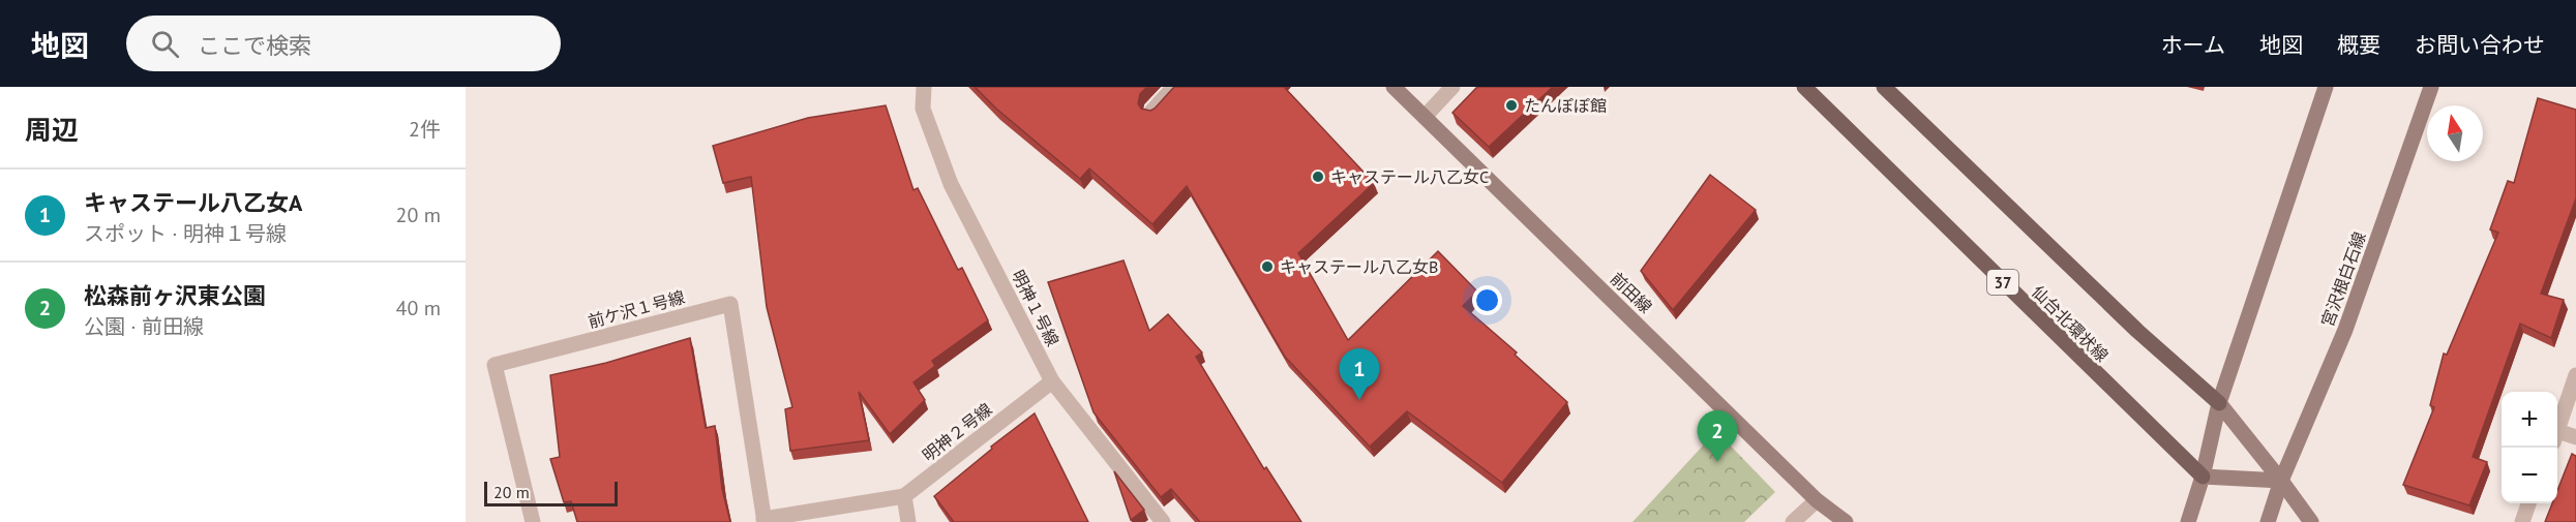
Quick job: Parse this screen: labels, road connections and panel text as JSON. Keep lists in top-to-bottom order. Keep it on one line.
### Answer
{"streets":{"main road":["37","仙台北環状線"],"street":["宮沢根白石線","前田線","明神１号線","前ケ沢１号線","明神２号線"]},"crossings":[["明神１号線","明神２号線"]],"places":["たんぽぽ館","キャステール八乙女C","キャステール八乙女B"],"scale_bar":"20 m","north":"top","page":{"header":"地図","search":"ここで検索","nav":["ホーム","地図","概要","お問い合わせ"],"heading":["周辺","2件"],"list":[{"mark":"1","name":"キャステール八乙女A","note":"スポット · 明神１号線","value":"20 m"},{"mark":"2","name":"松森前ヶ沢東公園","note":"公園 · 前田線","value":"40 m"}],"pins":["1","2"],"map_buttons":["+","−"],"scale":"20 m"}}
